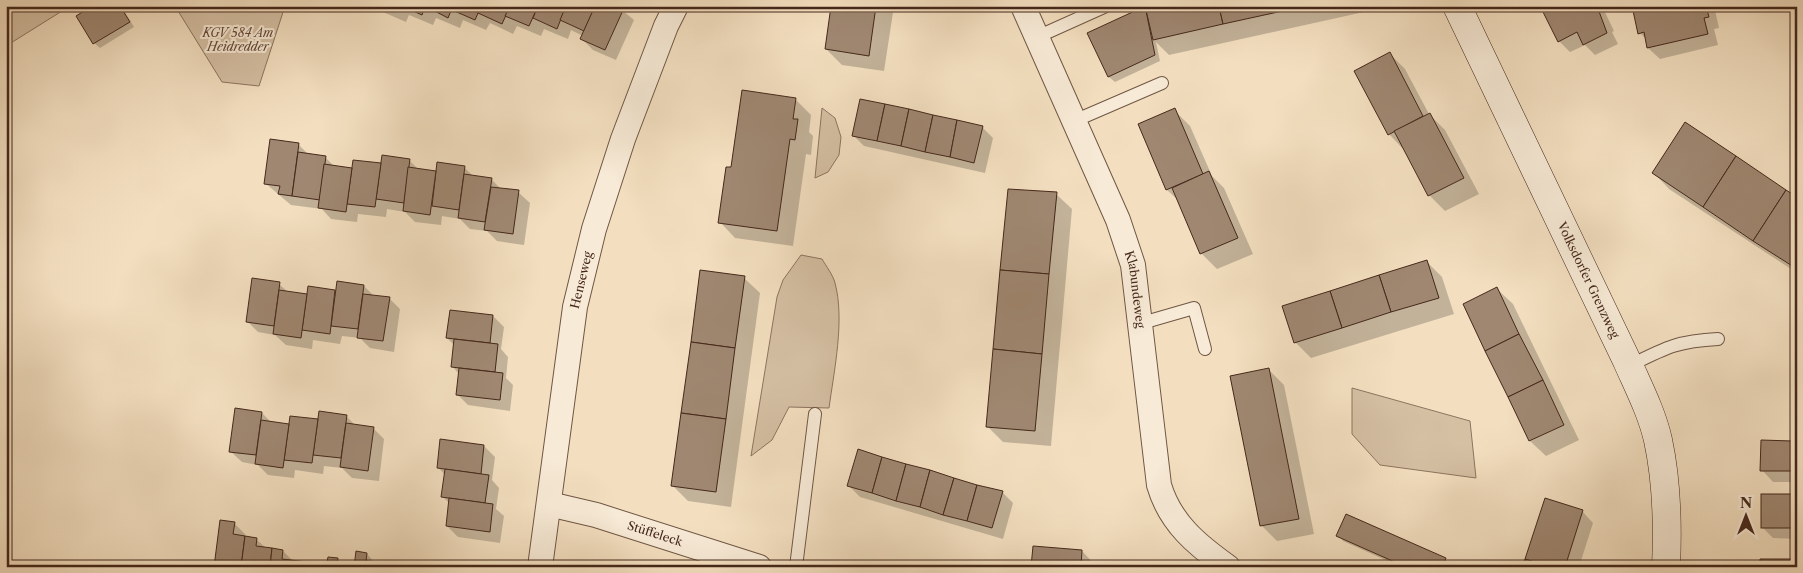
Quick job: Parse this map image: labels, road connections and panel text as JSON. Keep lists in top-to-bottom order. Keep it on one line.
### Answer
{"streets":{"street":["Volksdorfer Grenzweg","Henseweg","Klabundeweg","Stüffeleck"]},"crossings":[["Henseweg","Stüffeleck"]],"parks":["KGV 584 Am Heidredder"],"north":"top"}
